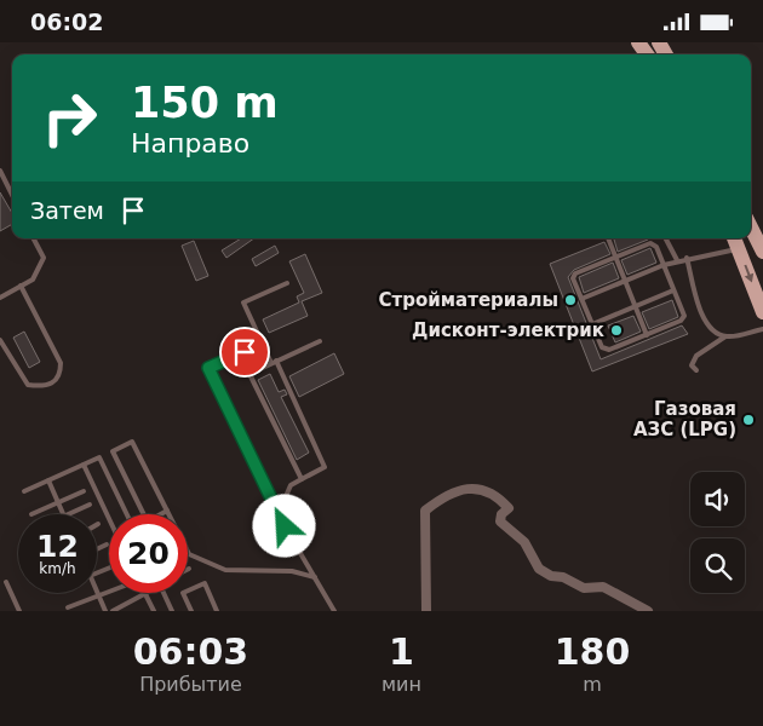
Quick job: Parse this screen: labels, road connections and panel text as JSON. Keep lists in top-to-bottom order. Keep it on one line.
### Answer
{"places":["Стройматериалы","Дисконт-электрик","Газовая АЗС (LPG)"],"page":{"status":"06:02","turn":["150 m","Направо"],"then":"Затем","speed":"12 km/h","limit":"20","eta":["06:03","Прибытие","1","мин","180","m"]}}
